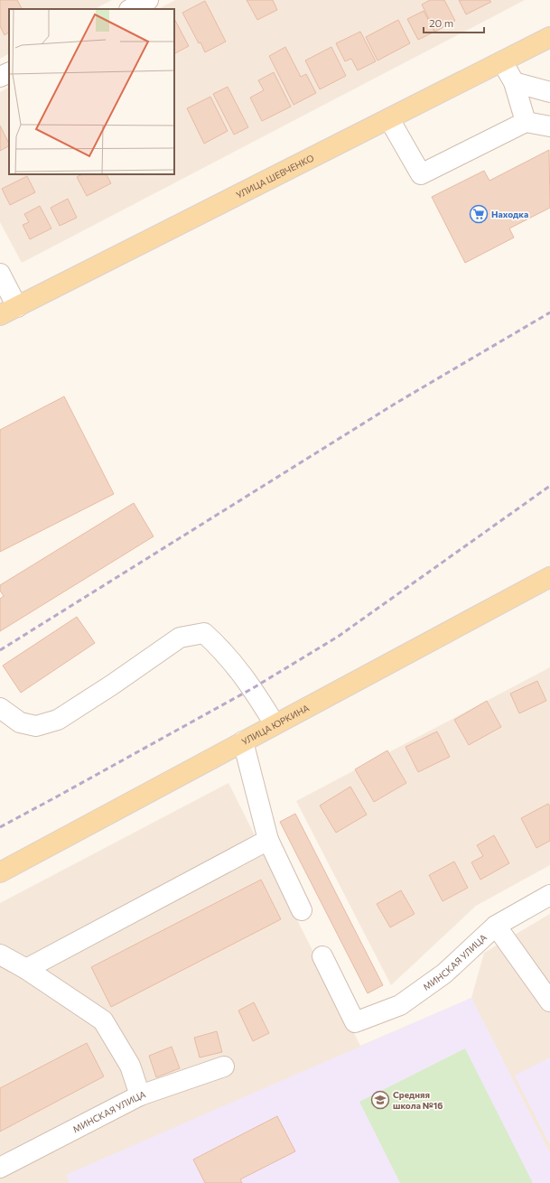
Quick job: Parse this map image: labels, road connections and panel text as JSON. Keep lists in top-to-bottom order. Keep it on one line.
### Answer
{"streets":{"main road":["УЛИЦА ШЕВЧЕНКО","УЛИЦА ЮРКИНА"],"street":["МИНСКАЯ УЛИЦА"]},"places":{"supermarket":["Находка"],"school or university":["Средняя школа №16"]},"scale_bar":"20 m"}
